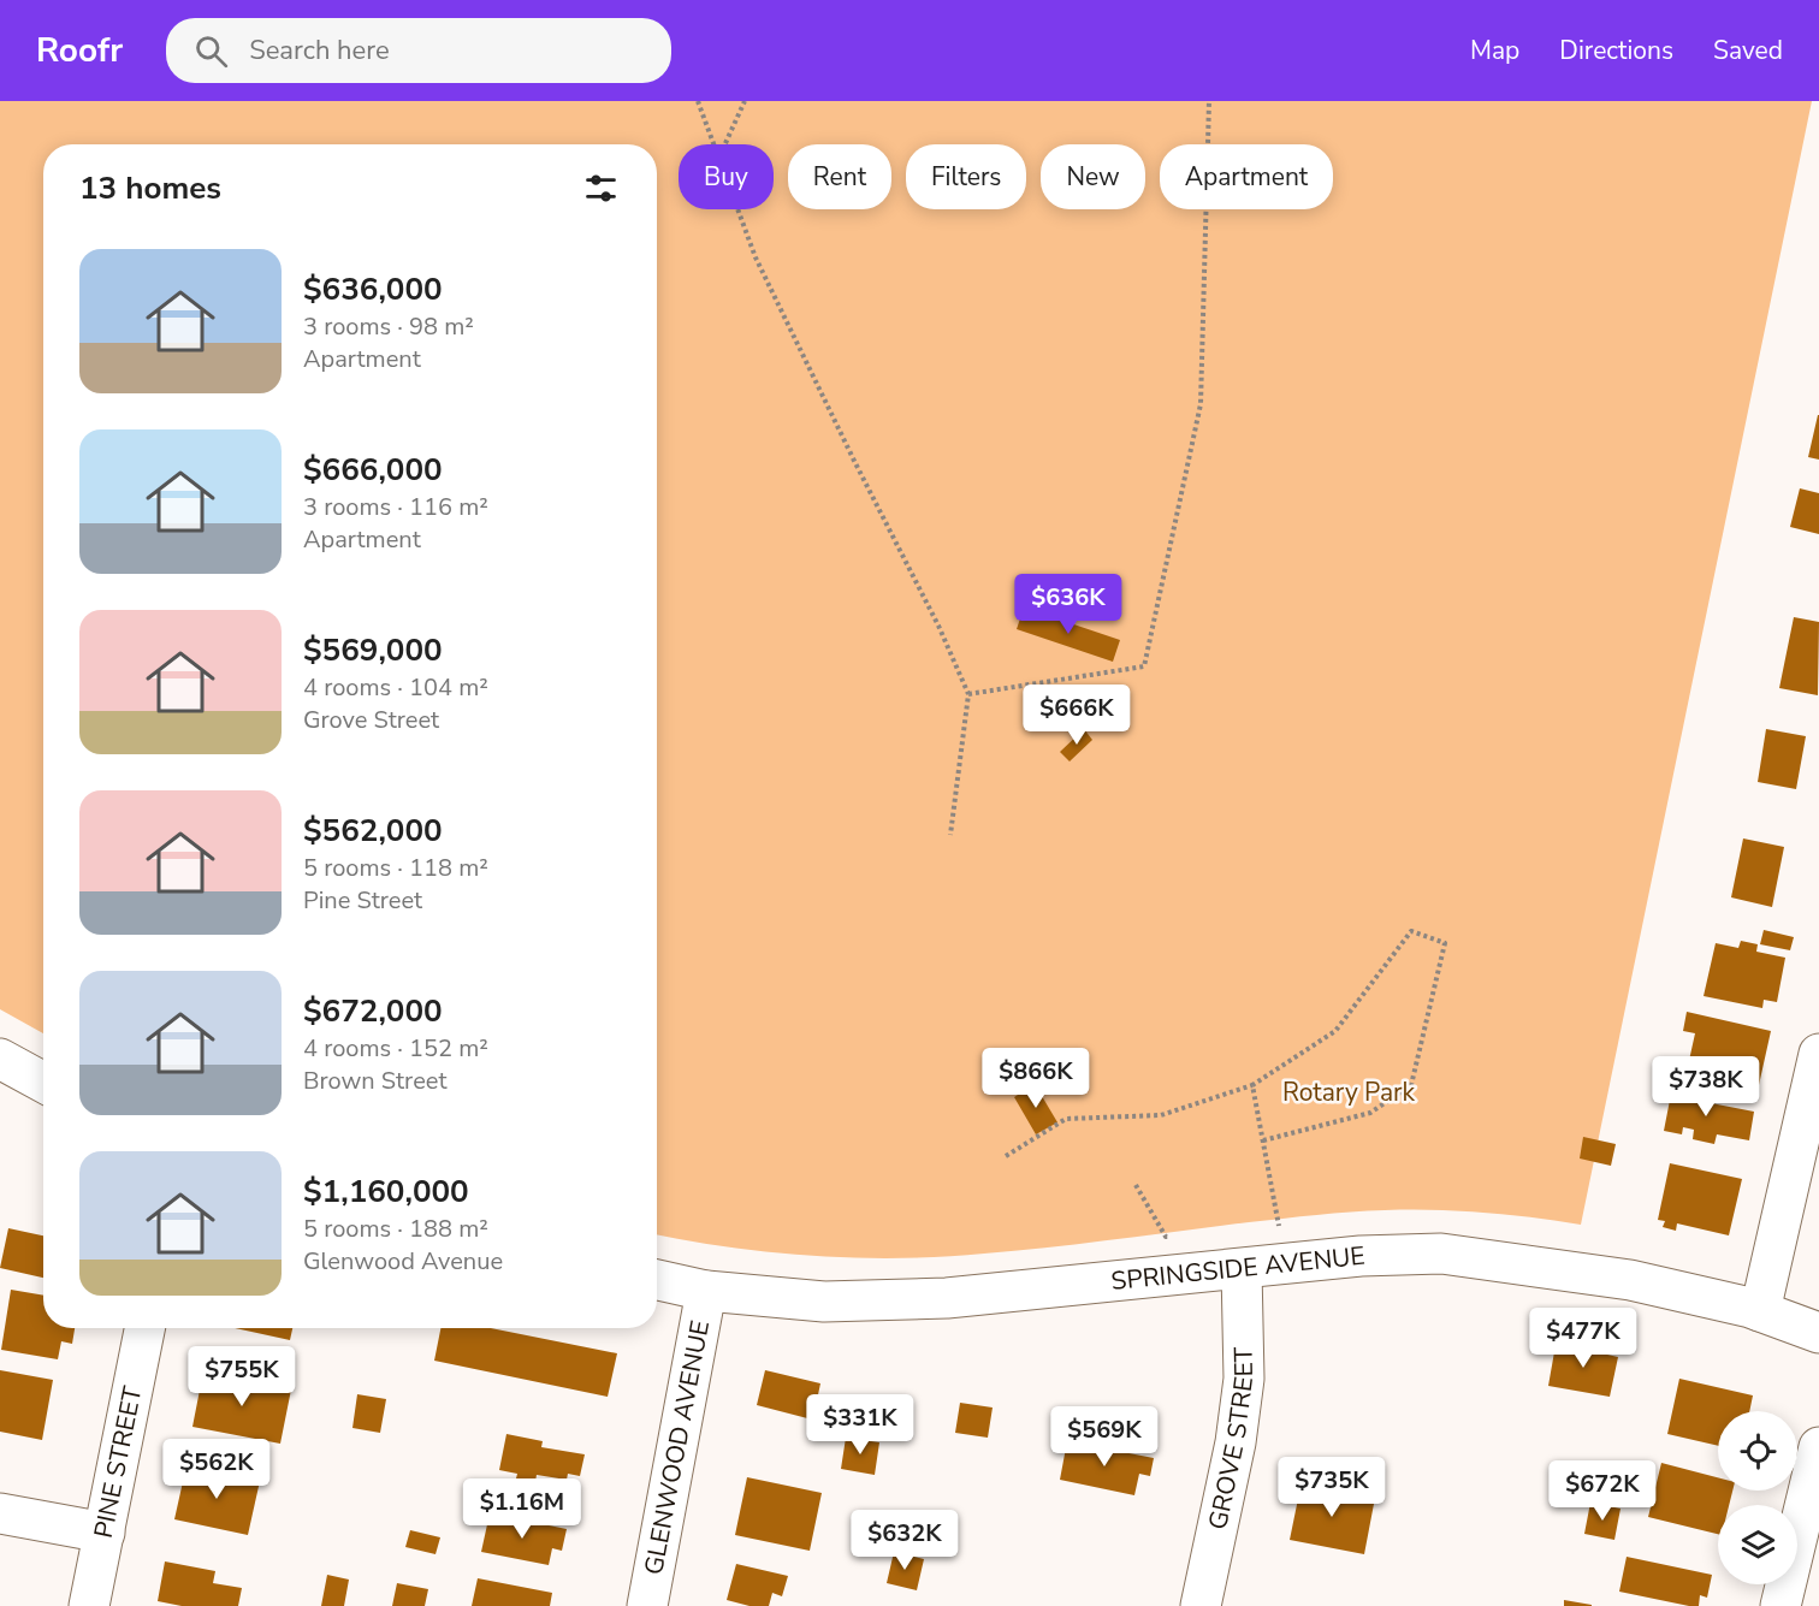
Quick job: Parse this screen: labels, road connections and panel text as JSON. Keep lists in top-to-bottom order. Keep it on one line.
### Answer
{"streets":{"street":["SPRINGSIDE AVENUE","GROVE STREET","GLENWOOD AVENUE","PINE STREET"]},"crossings":[["SPRINGSIDE AVENUE","GROVE STREET"],["SPRINGSIDE AVENUE","GLENWOOD AVENUE"]],"parks":["Rotary Park"],"page":{"header":"Roofr","search":"Search here","nav":["Map","Directions","Saved"],"chip":["Buy","Rent","Filters","New","Apartment"],"heading":"13 homes","list":[{"name":"$636,000","note":"3 rooms · 98 m² · Apartment"},{"name":"$666,000","note":"3 rooms · 116 m² · Apartment"},{"name":"$569,000","note":"4 rooms · 104 m² · Grove Street"},{"name":"$562,000","note":"5 rooms · 118 m² · Pine Street"},{"name":"$672,000","note":"4 rooms · 152 m² · Brown Street"},{"name":"$1,160,000","note":"5 rooms · 188 m² · Glenwood Avenue"}],"price":["$636K","$666K","$866K","$738K","$477K","$755K","$331K","$569K","$562K","$735K","$672K","$1.16M","$632K"]}}
